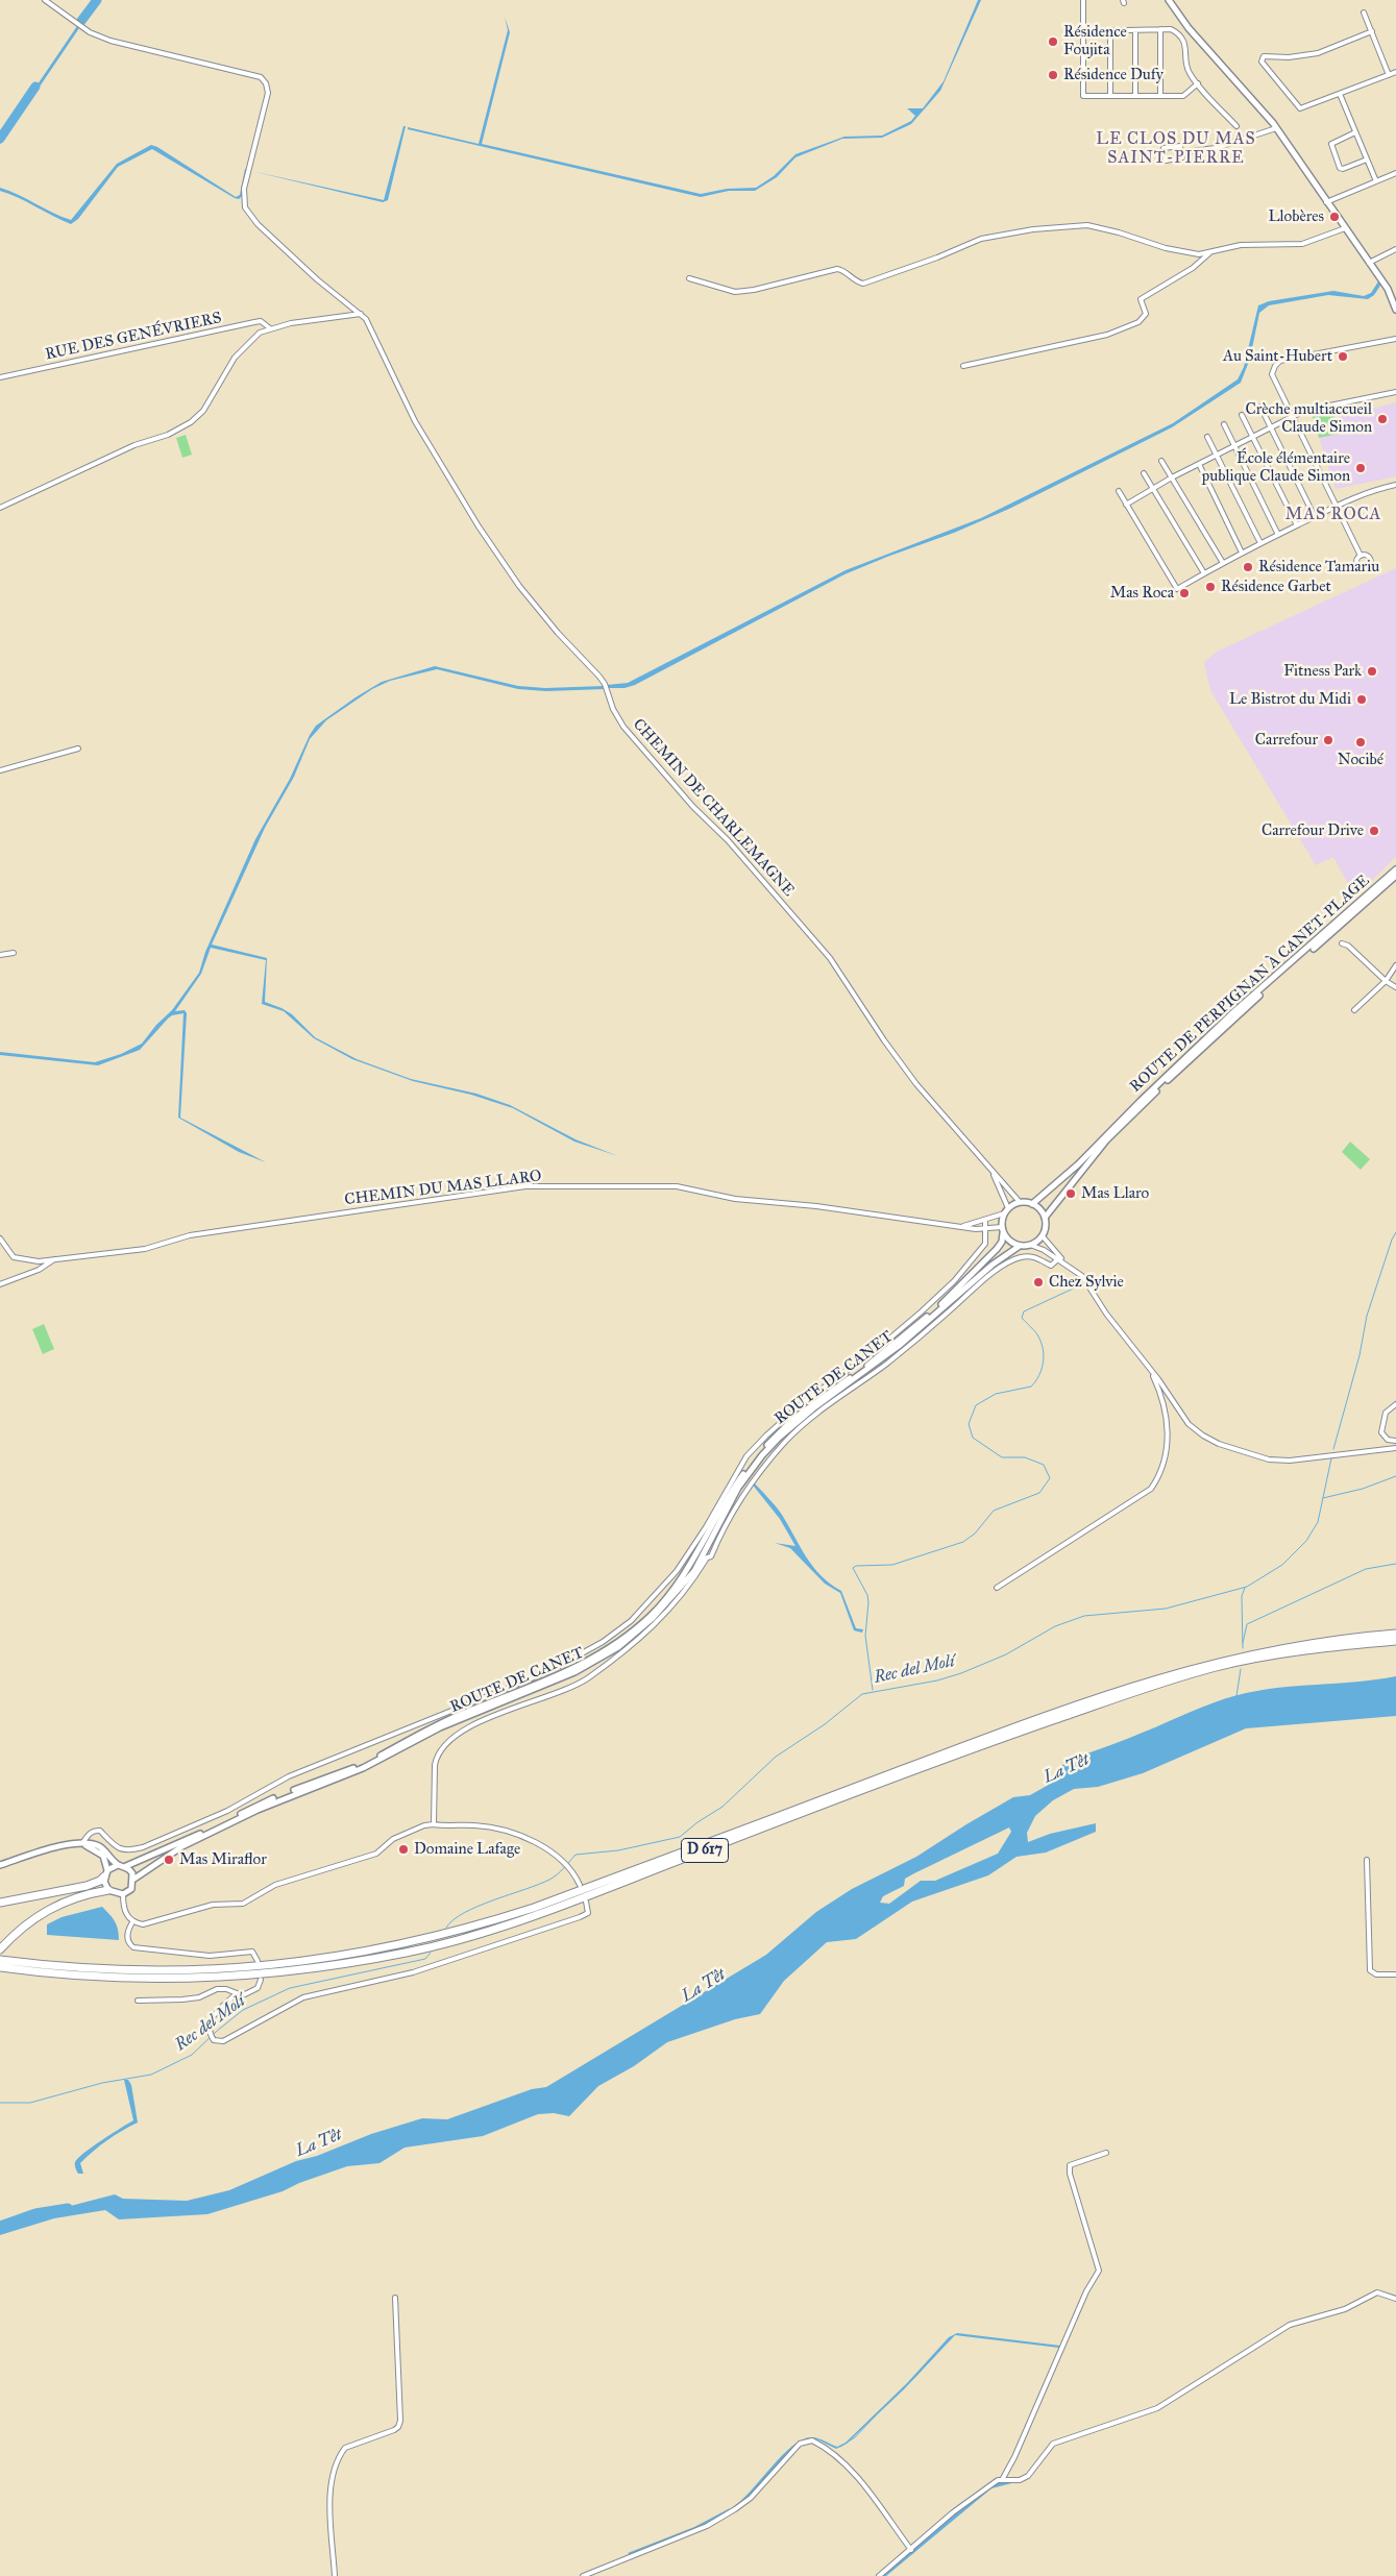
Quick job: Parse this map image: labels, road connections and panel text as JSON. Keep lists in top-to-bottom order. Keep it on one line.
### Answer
{"streets":{"highway":["D 617"],"main road":["ROUTE DE PERPIGNAN À CANET-PLAGE","ROUTE DE CANET"],"street":["RUE DES GENÉVRIERS","CHEMIN DE CHARLEMAGNE","CHEMIN DU MAS LLARO"]},"crossings":[["CHEMIN DE CHARLEMAGNE","ROUTE DE PERPIGNAN À CANET-PLAGE"],["CHEMIN DE CHARLEMAGNE","CHEMIN DU MAS LLARO"],["CHEMIN DE CHARLEMAGNE","ROUTE DE CANET"],["ROUTE DE PERPIGNAN À CANET-PLAGE","CHEMIN DU MAS LLARO"],["ROUTE DE PERPIGNAN À CANET-PLAGE","ROUTE DE CANET"],["CHEMIN DU MAS LLARO","ROUTE DE CANET"]],"districts":["LE CLOS DU MAS SAINT-PIERRE","MAS ROCA"],"water":["Rec del Molí","La Têt"],"places":["Résidence Foujita","Résidence Dufy","Llobères","Au Saint-Hubert","Crèche multiaccueil Claude Simon","École élémentaire publique Claude Simon","Résidence Tamariu","Résidence Garbet","Mas Roca","Fitness Park","Le Bistrot du Midi","Carrefour","Nocibé","Carrefour Drive","Mas Llaro","Chez Sylvie","Domaine Lafage","Mas Miraflor"]}
